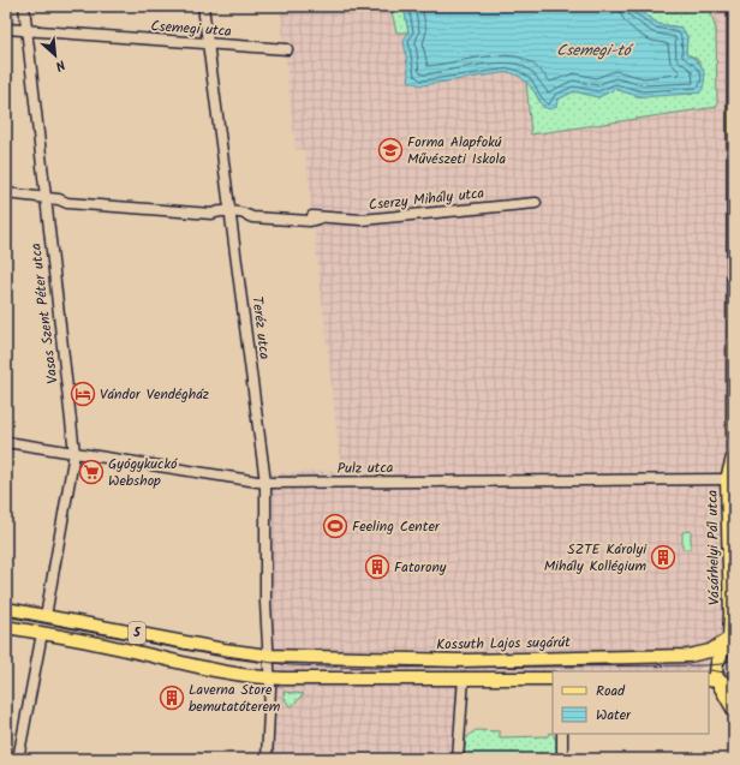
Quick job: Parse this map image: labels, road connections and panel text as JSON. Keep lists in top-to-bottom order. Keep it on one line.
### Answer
{"streets":{"main road":["Vásárhelyi Pál utca","5","Kossuth Lajos sugárút"],"street":["Csemegi utca","Cserzy Mihály utca","Vasas Szent Péter utca","Teréz utca","Pulz utca"]},"crossings":[["Csemegi utca","Vasas Szent Péter utca"],["Csemegi utca","Teréz utca"],["Cserzy Mihály utca","Vasas Szent Péter utca"],["Cserzy Mihály utca","Teréz utca"],["Vasas Szent Péter utca","Pulz utca"],["Vasas Szent Péter utca","Kossuth Lajos sugárút"],["Teréz utca","Pulz utca"],["Teréz utca","Kossuth Lajos sugárút"],["Pulz utca","Vásárhelyi Pál utca"],["Vásárhelyi Pál utca","Kossuth Lajos sugárút"]],"water":["Csemegi-tó"],"places":{"school or university":["Forma Alapfokú Művészeti Iskola"],"hotel":["Vándor Vendégház"],"supermarket":["Gyógykuckó Webshop"],"sports":["Feeling Center"],"building":["SZTE Károlyi Mihály Kollégium","Fatorony","Laverna Store bemutatóterem"]},"legend":["Road","Water"],"north":"bottom right"}
